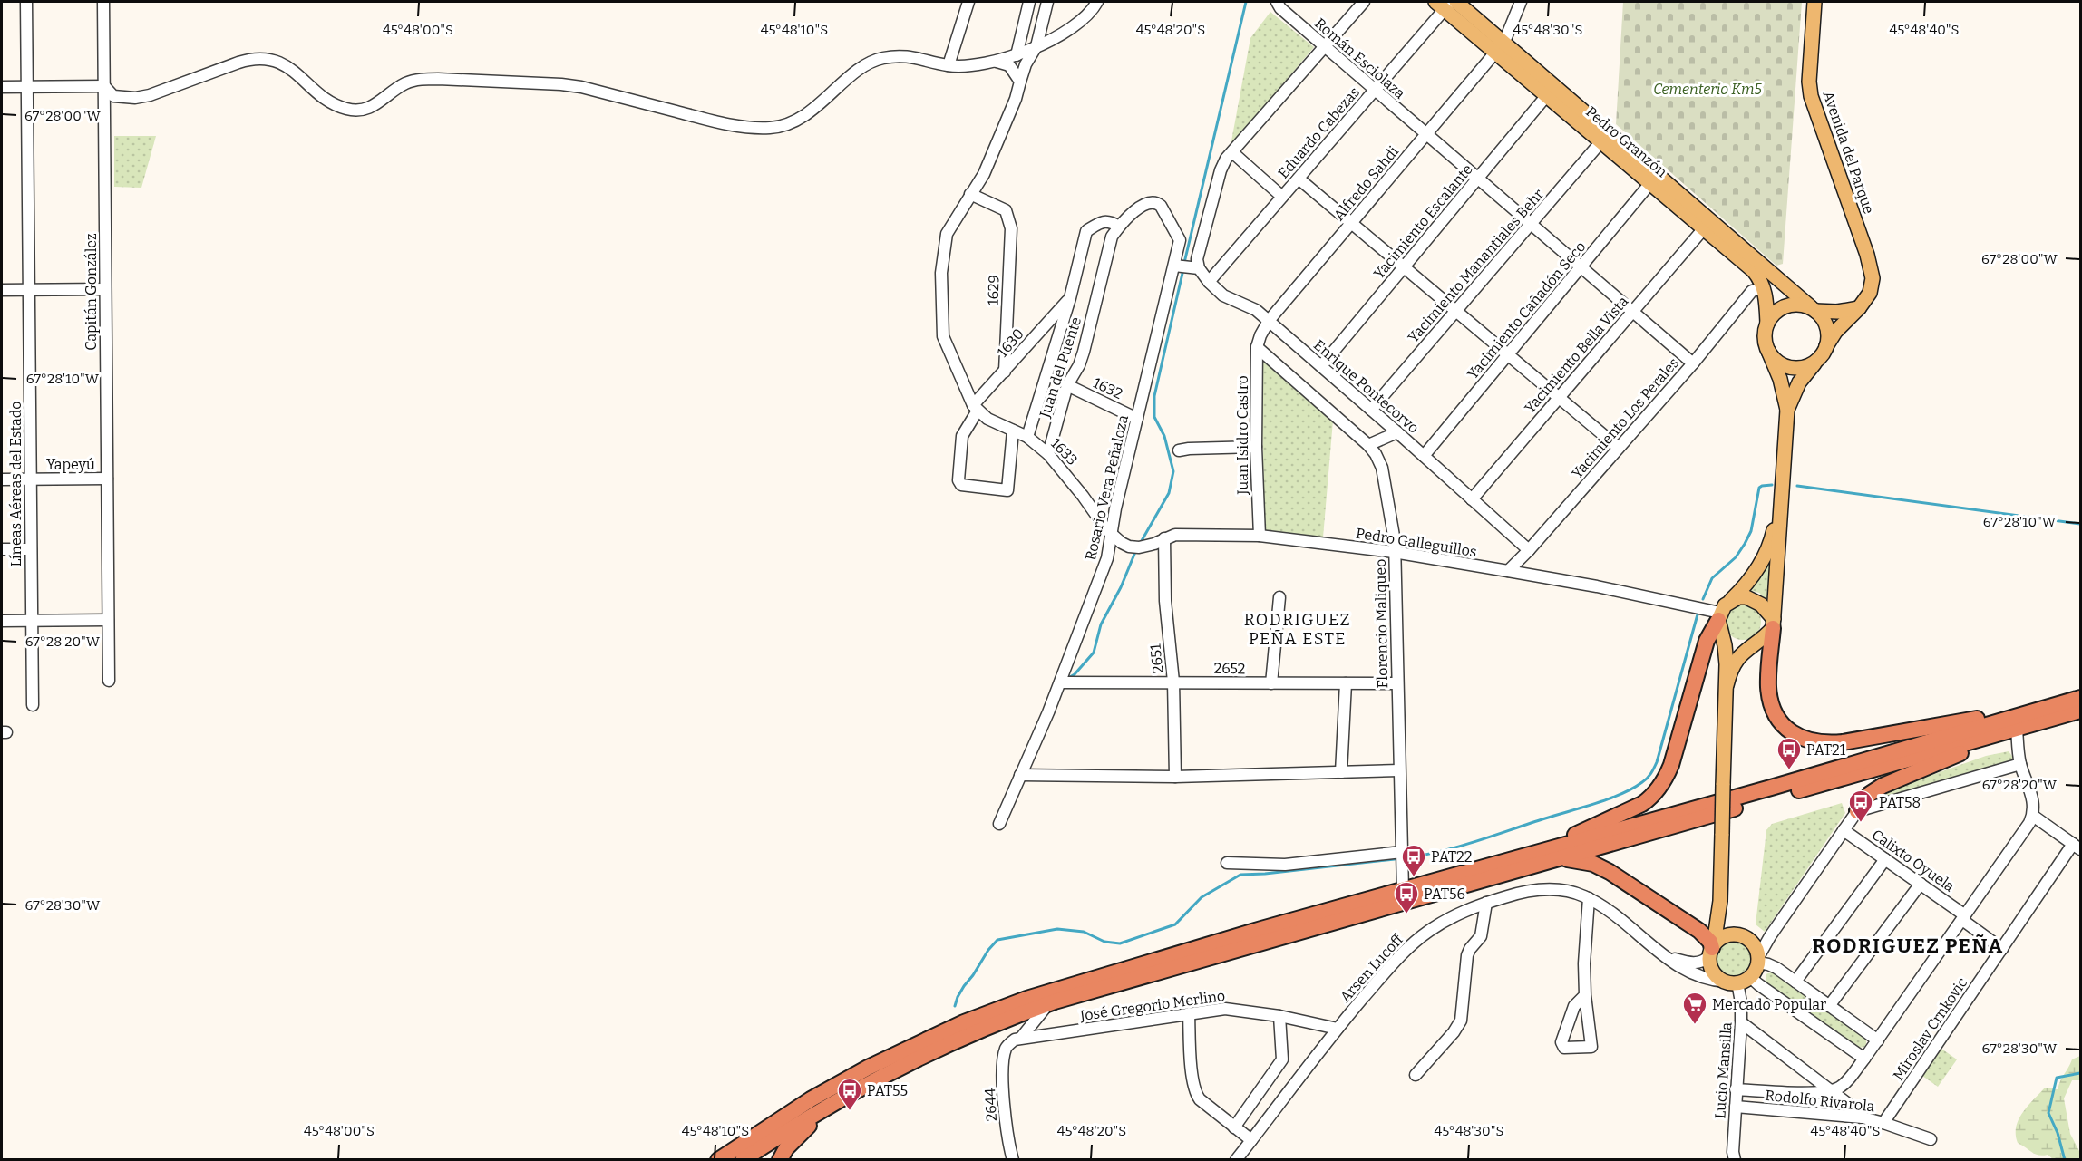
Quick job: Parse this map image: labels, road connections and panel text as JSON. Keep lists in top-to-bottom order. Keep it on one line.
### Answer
{"streets":{"main road":["Pedro Granzón","Avenida del Parque"],"street":["Román Esciolaza","Eduardo Cabezas","Alfredo Sahdi","Yacimiento Escalante","Yacimiento Manantiales Behr","1629","Capitán González","Yacimiento Cañadón Seco","1630","Yacimiento Bella Vista","Juan del Puente","Enrique Pontecorvo","1632","Yacimiento Los Perales","Juan Isidro Castro","1633","Yapeyú","Líneas Aéreas del Estado","Rosario Vera Peñaloza","Pedro Galleguillos","Florencio Maliqueo","2651","2652","Calixto Oyuela","Arsen Lucoff","José Gregorio Merlino","Miroslav Crnkovic","Lucio Mansilla","Rodolfo Rivarola","2644"]},"crossings":[["Román Esciolaza","Eduardo Cabezas"],["Román Esciolaza","Alfredo Sahdi"],["Román Esciolaza","Yacimiento Escalante"],["Román Esciolaza","Yacimiento Manantiales Behr"],["Román Esciolaza","Yacimiento Cañadón Seco"],["Román Esciolaza","Yacimiento Bella Vista"],["Román Esciolaza","Yacimiento Los Perales"],["Eduardo Cabezas","Pedro Granzón"],["Eduardo Cabezas","Enrique Pontecorvo"],["Pedro Granzón","Avenida del Parque"],["Pedro Granzón","Alfredo Sahdi"],["Pedro Granzón","Yacimiento Escalante"],["Pedro Granzón","Yacimiento Manantiales Behr"],["Pedro Granzón","Yacimiento Cañadón Seco"],["Pedro Granzón","Yacimiento Bella Vista"],["Pedro Granzón","Yacimiento Los Perales"],["Alfredo Sahdi","Enrique Pontecorvo"],["Alfredo Sahdi","Juan Isidro Castro"],["Yacimiento Escalante","Enrique Pontecorvo"],["Yacimiento Manantiales Behr","Enrique Pontecorvo"],["1629","1630"],["Capitán González","Yapeyú"],["Yacimiento Cañadón Seco","Enrique Pontecorvo"],["1630","Juan del Puente"],["1630","1633"],["Yacimiento Bella Vista","Enrique Pontecorvo"],["Juan del Puente","1632"],["Juan del Puente","1633"],["Juan del Puente","Rosario Vera Peñaloza"],["Enrique Pontecorvo","Yacimiento Los Perales"],["1632","Rosario Vera Peñaloza"],["Yacimiento Los Perales","Pedro Galleguillos"],["Juan Isidro Castro","Pedro Galleguillos"],["Juan Isidro Castro","Florencio Maliqueo"],["1633","Rosario Vera Peñaloza"],["1633","Pedro Galleguillos"],["Yapeyú","Líneas Aéreas del Estado"],["Rosario Vera Peñaloza","Pedro Galleguillos"],["Rosario Vera Peñaloza","2652"],["Pedro Galleguillos","Florencio Maliqueo"],["Pedro Galleguillos","2651"],["Florencio Maliqueo","2652"],["2651","2652"],["Calixto Oyuela","Miroslav Crnkovic"],["Arsen Lucoff","José Gregorio Merlino"],["Arsen Lucoff","Lucio Mansilla"],["José Gregorio Merlino","2644"],["Miroslav Crnkovic","Rodolfo Rivarola"],["Lucio Mansilla","Rodolfo Rivarola"]],"districts":["RODRIGUEZ PEÑA ESTE","RODRIGUEZ PEÑA"],"parks":["Cementerio Km5"],"places":{"bus stop":["PAT21","PAT58","PAT22","PAT56","PAT55"],"supermarket":["Mercado Popular"]},"coordinates":["45°48'00\"S","45°48'10\"S","45°48'20\"S","45°48'30\"S","45°48'40\"S","67°28'00\"W","67°28'10\"W","67°28'20\"W","67°28'30\"W"]}
